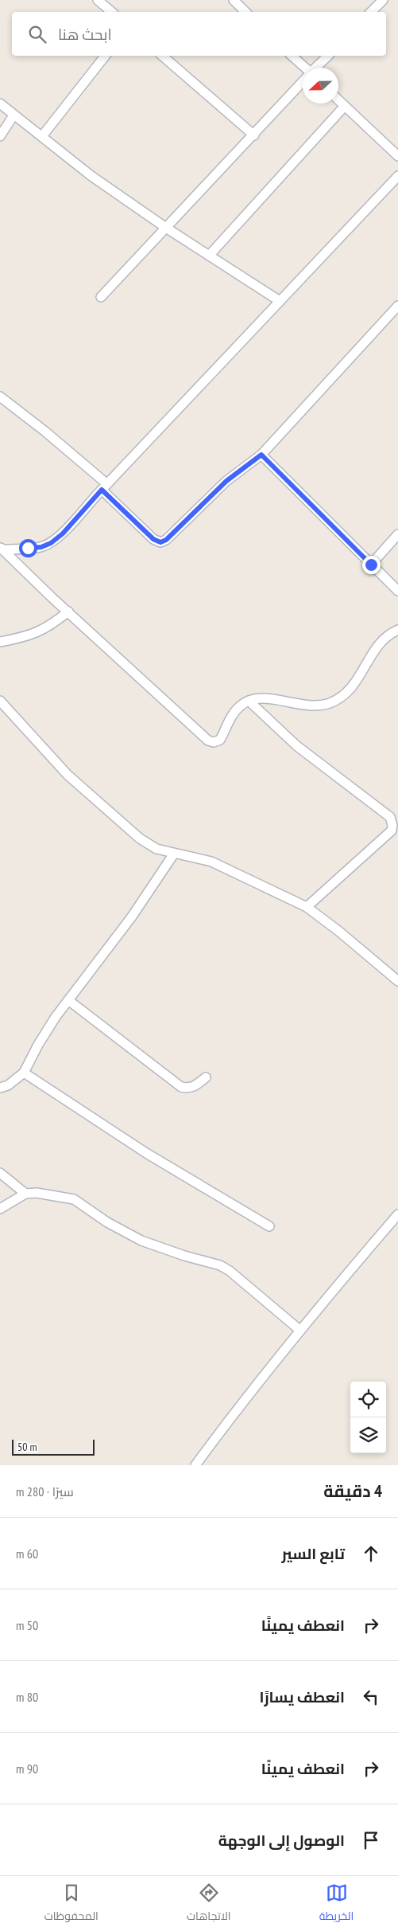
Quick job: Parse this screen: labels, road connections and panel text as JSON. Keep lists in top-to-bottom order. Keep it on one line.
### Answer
{"scale_bar":"50 m","north":"left","page":{"search":"ابحث هنا","scale":"50 m","heading":["4 دقيقة","سيرًا · 280 m"],"list":[["تابع السير","60 m"],["انعطف يمينًا","50 m"],["انعطف يسارًا","80 m"],["انعطف يمينًا","90 m"],"الوصول إلى الوجهة"],"nav":["الخريطة","الاتجاهات","المحفوظات"]}}
